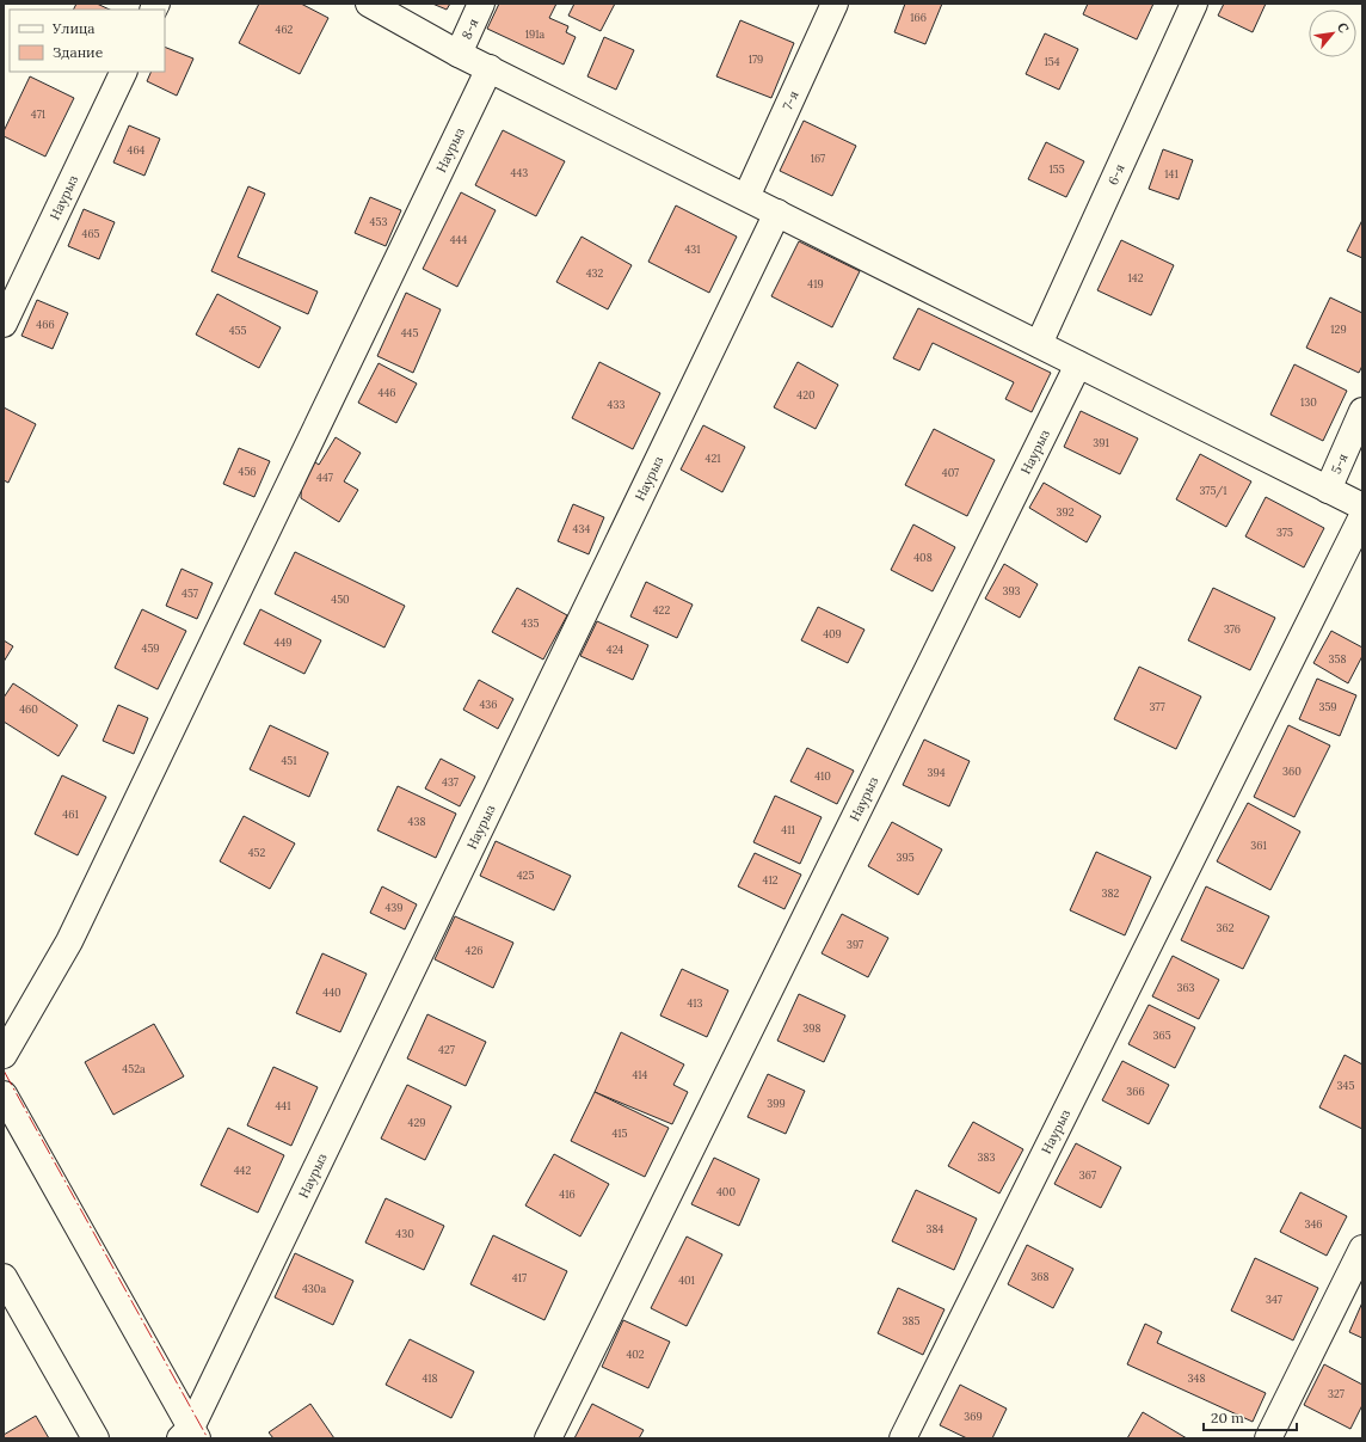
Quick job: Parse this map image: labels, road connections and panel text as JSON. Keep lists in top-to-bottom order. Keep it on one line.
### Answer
{"streets":{"street":["8-я","7-я","Наурыз","6-я","5-я"]},"house_numbers":["166","462","191а","179","154","471","464","167","155","443","141","453","465","444","431","432","142","419","466","129","455","445","446","420","130","433","391","421","456","407","447","375/1","392","434","375","408","393","457","450","422","435","376","409","449","459","424","358","436","377","359","460","451","360","394","410","437","461","438","411","361","452","395","425","412","382","439","362","397","426","363","440","413","398","365","427","452а","414","345","366","399","441","429","415","383","442","367","400","416","346","384","430","368","417","401","430а","347","385","402","418","348","327","369"],"legend":["Улица","Здание"],"scale_bar":"20 m","north":"top right"}
